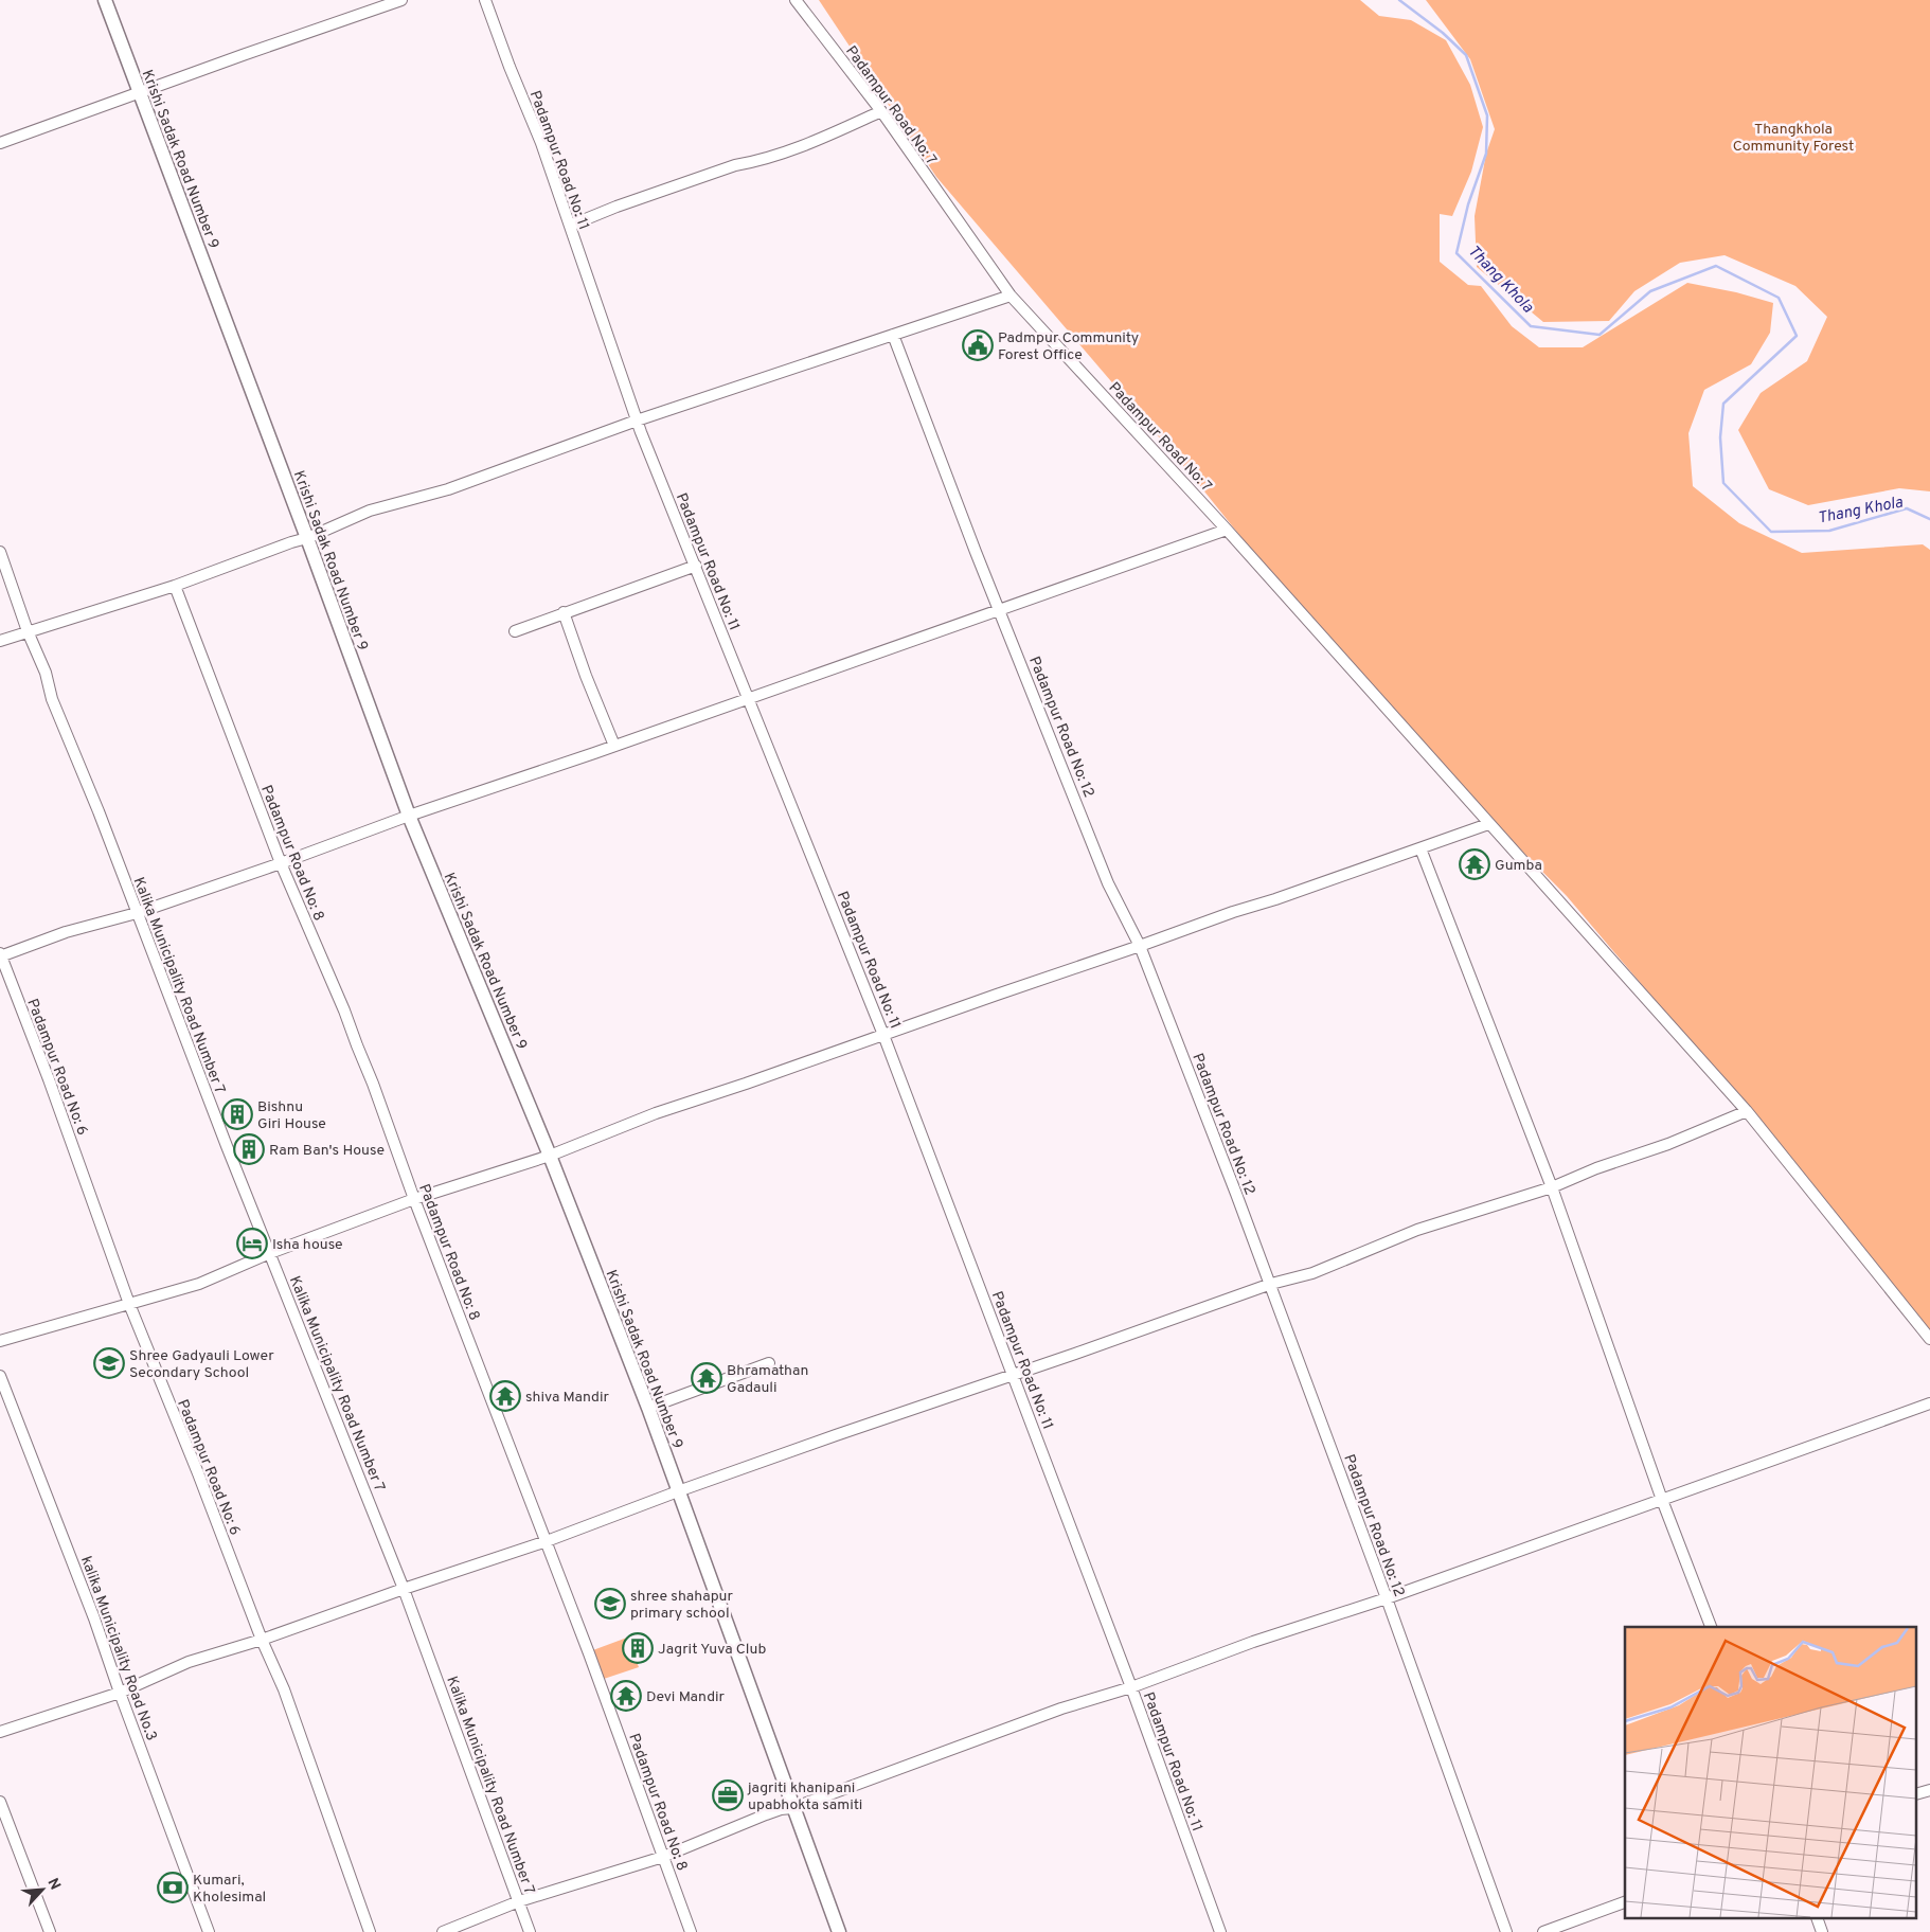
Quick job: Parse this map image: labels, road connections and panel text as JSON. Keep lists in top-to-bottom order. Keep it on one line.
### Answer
{"streets":{"street":["Padampur Road No: 7","Krishi Sadak Road Number 9","Padampur Road No: 11","Padampur Road No: 12","Padampur Road No: 8","Kalika Municipality Road Number 7","Padampur Road No: 6","kalika Municipality Road No.3"]},"water":["Thang Khola"],"parks":["Thangkhola Community Forest"],"places":{"public building":["Padmpur Community Forest Office"],"temple":["Gumba","Bhramathan Gadauli","shiva Mandir","Devi Mandir"],"building":["Bishnu Giri House","Ram Ban's House","Jagrit Yuva Club"],"hotel":["Isha house"],"school or university":["Shree Gadyauli Lower Secondary School","shree shahapur primary school"],"office":["jagriti khanipani upabhokta samiti"],"bank":["Kumari, Kholesimal"]},"north":"top right"}
